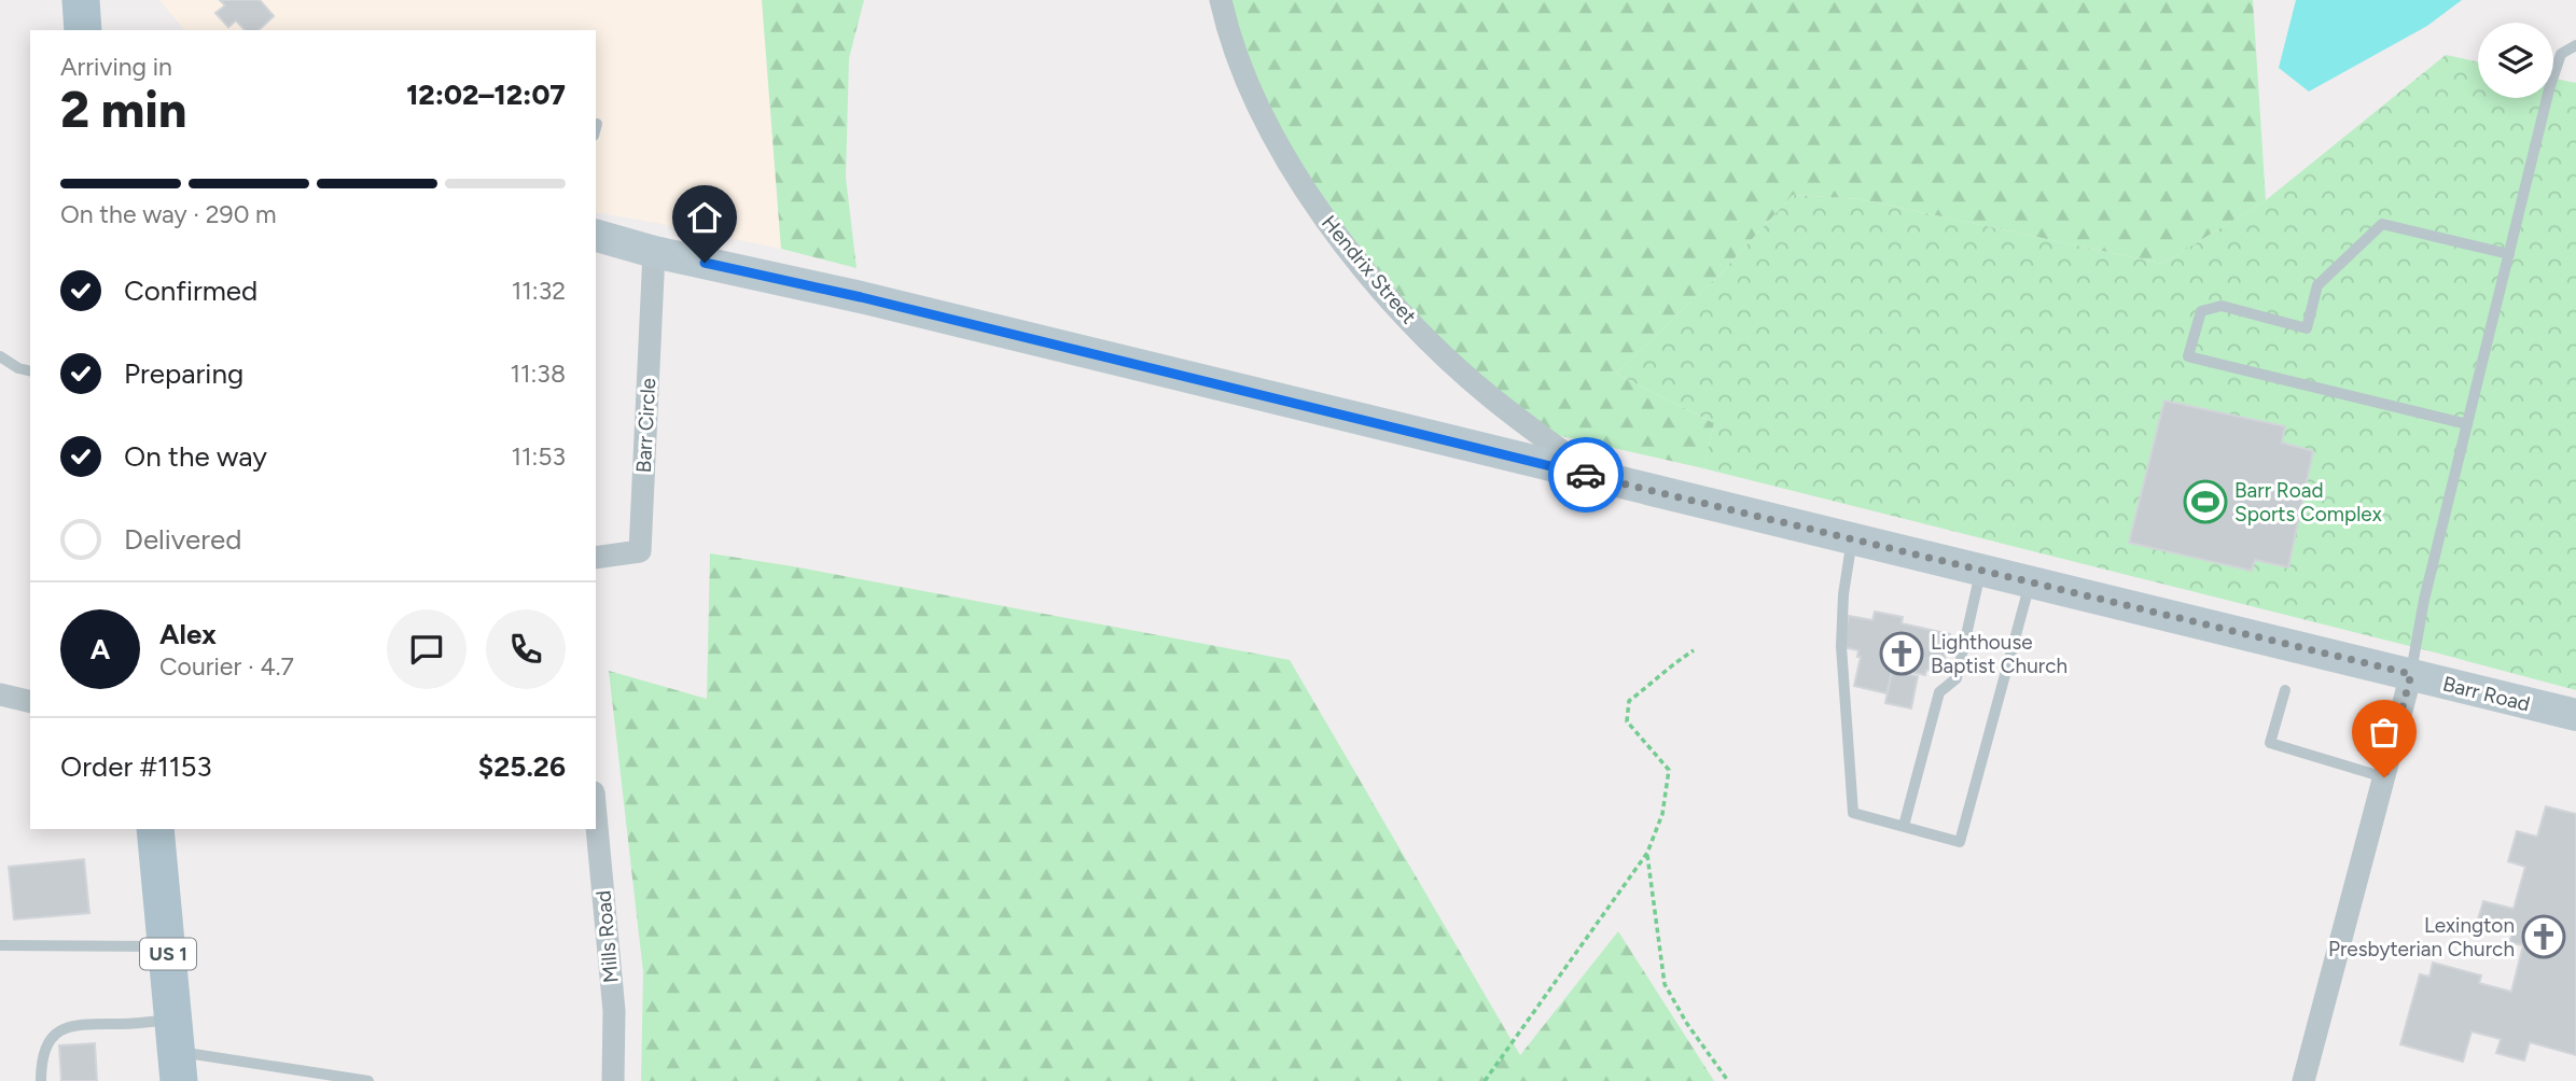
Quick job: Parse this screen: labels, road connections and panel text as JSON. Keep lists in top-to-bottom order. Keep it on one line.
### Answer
{"streets":{"main road":["US 1"],"street":["Hendrix Street","Barr Circle","Barr Road","Mills Road"]},"crossings":[["Hendrix Street","Barr Road"],["Barr Circle","Barr Road"]],"places":{"sports":["Barr Road Sports Complex"],"church":["Lighthouse Baptist Church","Lexington Presbyterian Church"]},"page":{"heading":["2 min","Arriving in","12:02–12:07"],"panel":["Alex","Courier · 4.7","Order #1153","$25.26"],"bar":"On the way · 290 m","list":[["Confirmed","11:32"],["Preparing","11:38"],["On the way","11:53"],"Delivered"],"round":"A"}}
